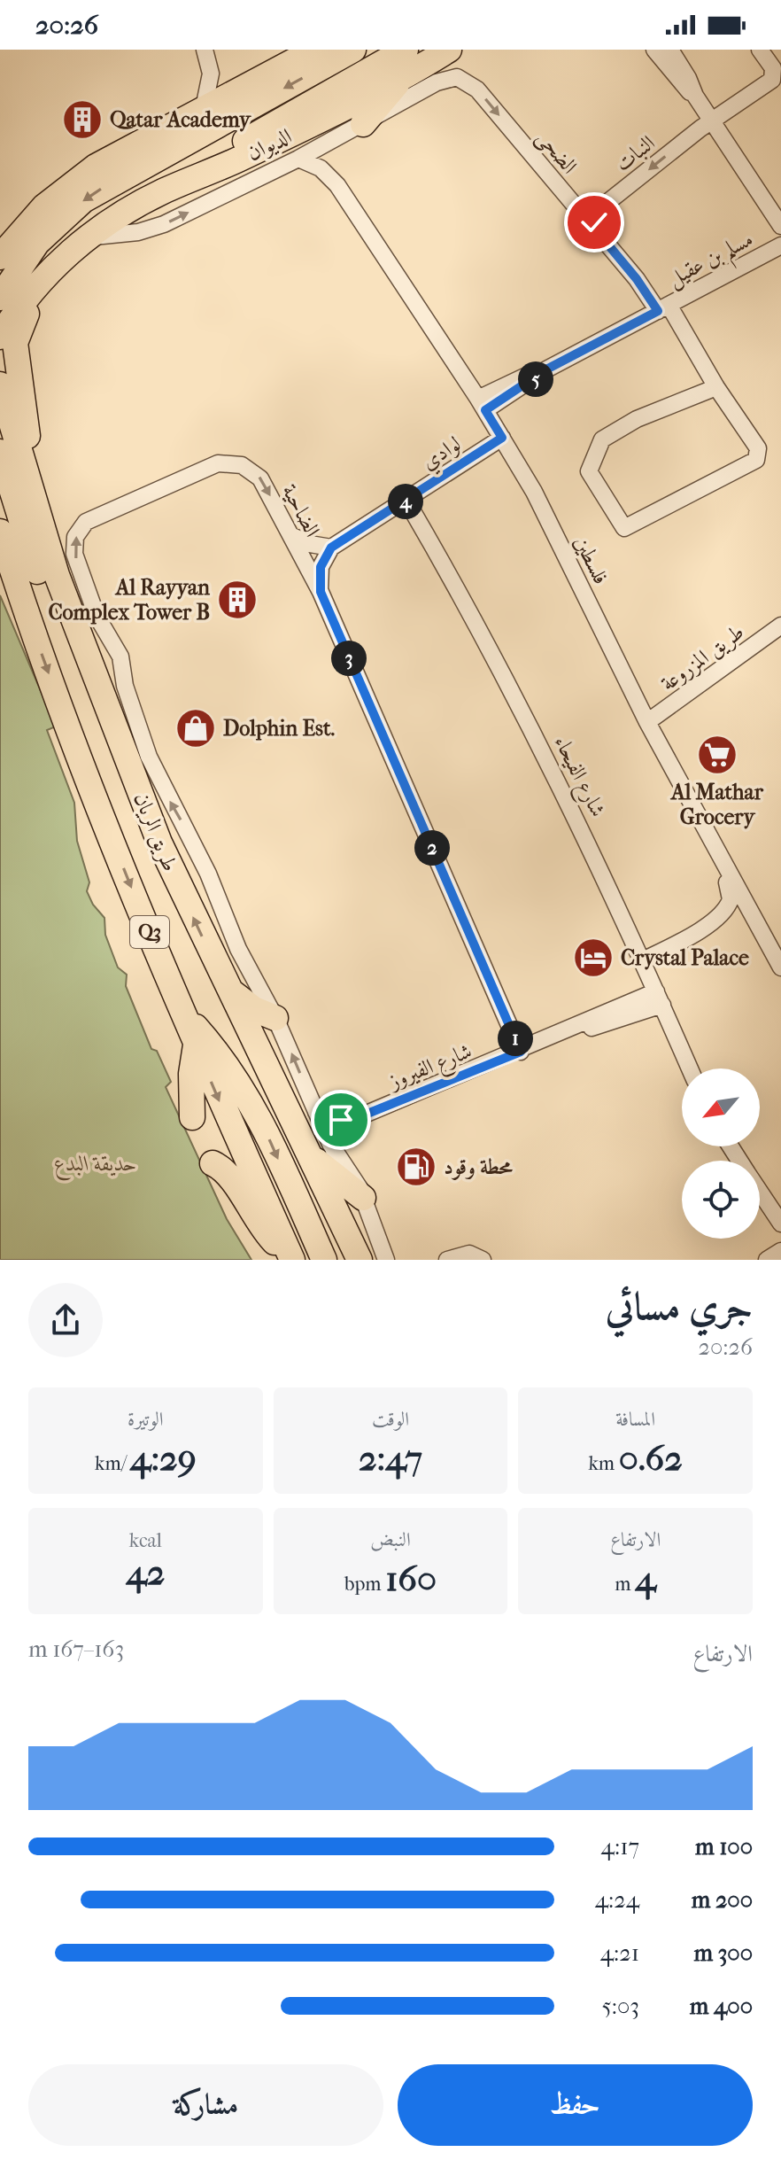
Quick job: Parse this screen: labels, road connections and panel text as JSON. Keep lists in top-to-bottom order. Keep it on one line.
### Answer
{"streets":{"main road":["الديوان","طريق الريان","Q3"],"street":["الضحى","النبات","مسلم بن عقيل","لوادي","الضاحية","فلسطين","طريق المزروعة","شارع الفيحاء","شارع الفيروز"]},"crossings":[["الديوان","الضحى"],["الديوان","فلسطين"],["الضحى","النبات"],["الضحى","مسلم بن عقيل"],["مسلم بن عقيل","فلسطين"],["لوادي","فلسطين"],["لوادي","شارع الفيحاء"],["الضاحية","طريق الريان"],["الضاحية","شارع الفيروز"],["فلسطين","طريق المزروعة"],["شارع الفيحاء","شارع الفيروز"]],"one_way":["النبات"],"parks":["حديقة البدع"],"places":{"building":["Qatar Academy","Al Rayyan Complex Tower B"],"shop":["Dolphin Est."],"supermarket":["Al Mathar Grocery"],"hotel":["Crystal Palace"],"fuel station":["محطة وقود"]},"north":"bottom left","page":{"status":"20:26","pins":["5","4","3","2","1"],"heading":["جري مسائي","20:26"],"stats":[["المسافة","0.62 km"],["الوقت","2:47"],["الوتيرة","4:29 /km"],["الارتفاع","4 m"],["النبض","160 bpm"],["kcal","42"]],"chart":["الارتفاع","163–167 m"],"list":[{"name":"100 m","note":"4:17"},{"name":"200 m","note":"4:24"},{"name":"300 m","note":"4:21"},{"name":"400 m","note":"5:03"}],"buttons":["حفظ","مشاركة"]}}
